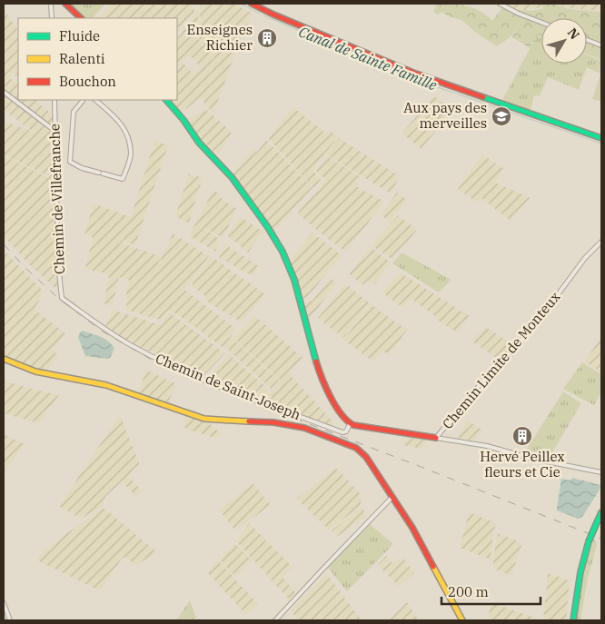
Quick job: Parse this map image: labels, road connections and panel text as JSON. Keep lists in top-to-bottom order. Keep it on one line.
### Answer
{"streets":{"street":["Chemin de Villefranche","Chemin Limite de Monteux","Chemin de Saint-Joseph"]},"crossings":[["Chemin de Villefranche","Chemin de Saint-Joseph"]],"water":["Canal de Sainte Famille"],"places":{"building":["Enseignes Richier","Hervé Peillex fleurs et Cie"],"school or university":["Aux pays des merveilles"]},"legend":["Fluide","Ralenti","Bouchon"],"scale_bar":"200 m","north":"top right"}
